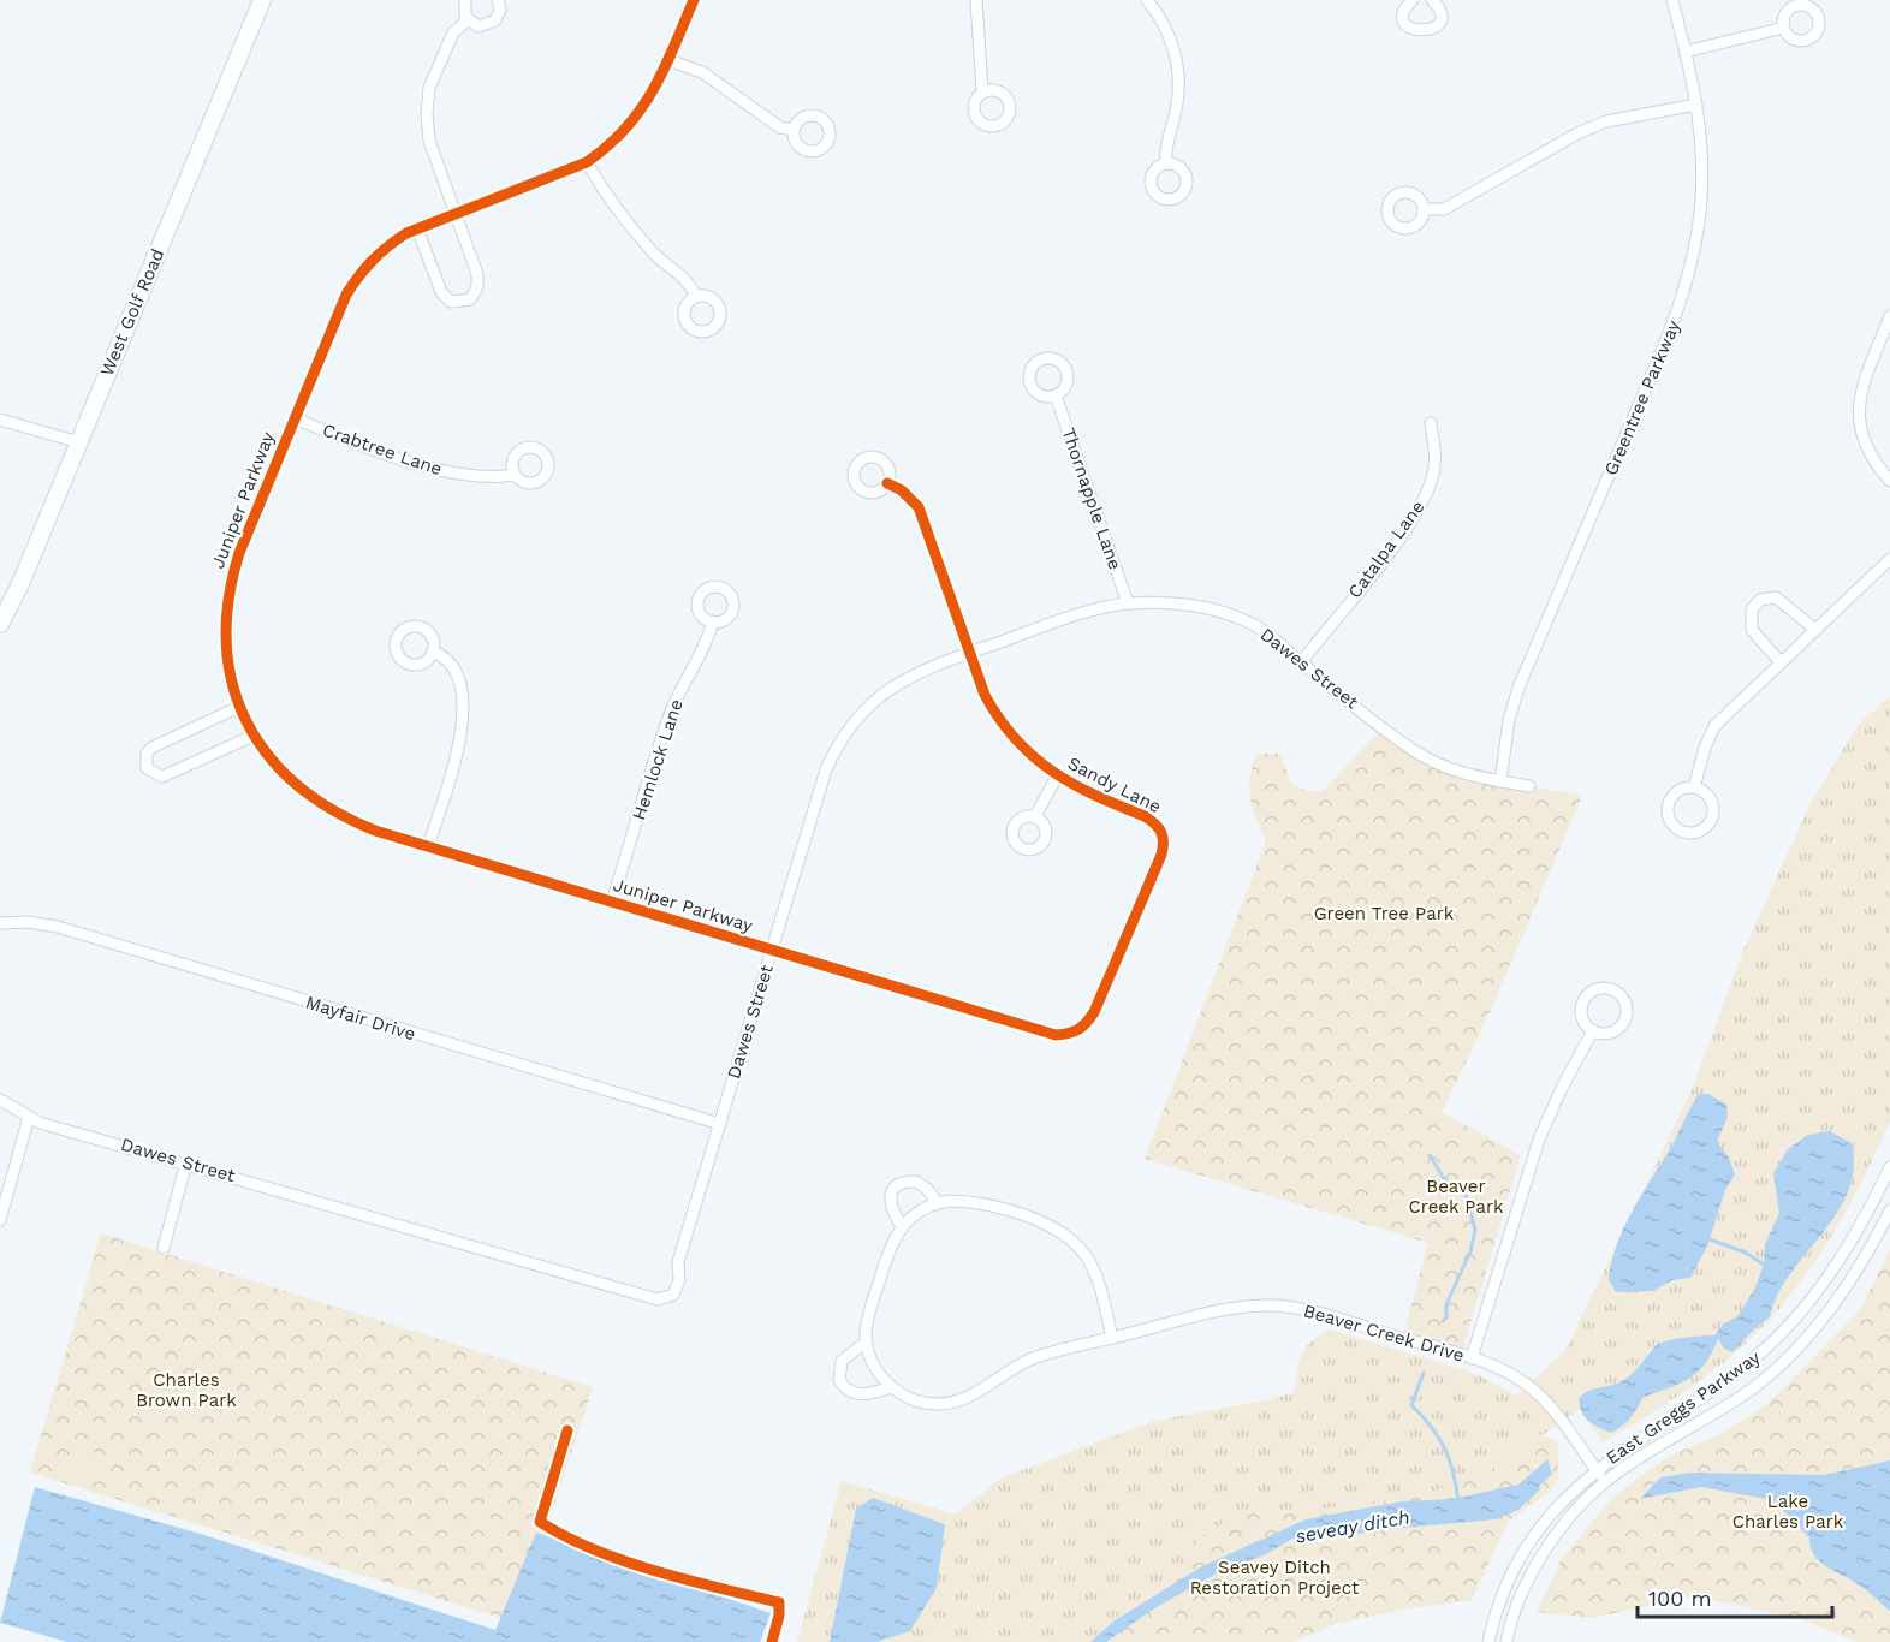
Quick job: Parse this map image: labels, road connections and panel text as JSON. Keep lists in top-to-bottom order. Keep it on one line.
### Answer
{"streets":{"street":["West Golf Road","Greentree Parkway","Crabtree Lane","Thornapple Lane","Juniper Parkway","Catalpa Lane","Dawes Street","Hemlock Lane","Sandy Lane","Mayfair Drive","Beaver Creek Drive","East Greggs Parkway"]},"crossings":[["Greentree Parkway","Dawes Street"],["Crabtree Lane","Juniper Parkway"],["Thornapple Lane","Dawes Street"],["Juniper Parkway","Dawes Street"],["Juniper Parkway","Hemlock Lane"],["Juniper Parkway","Sandy Lane"],["Catalpa Lane","Dawes Street"],["Dawes Street","Sandy Lane"],["Dawes Street","Mayfair Drive"],["Beaver Creek Drive","East Greggs Parkway"]],"water":["seveay ditch"],"parks":["Green Tree Park","Beaver Creek Park","Charles Brown Park","Lake Charles Park","Seavey Ditch Restoration Project"],"scale_bar":"100 m"}
